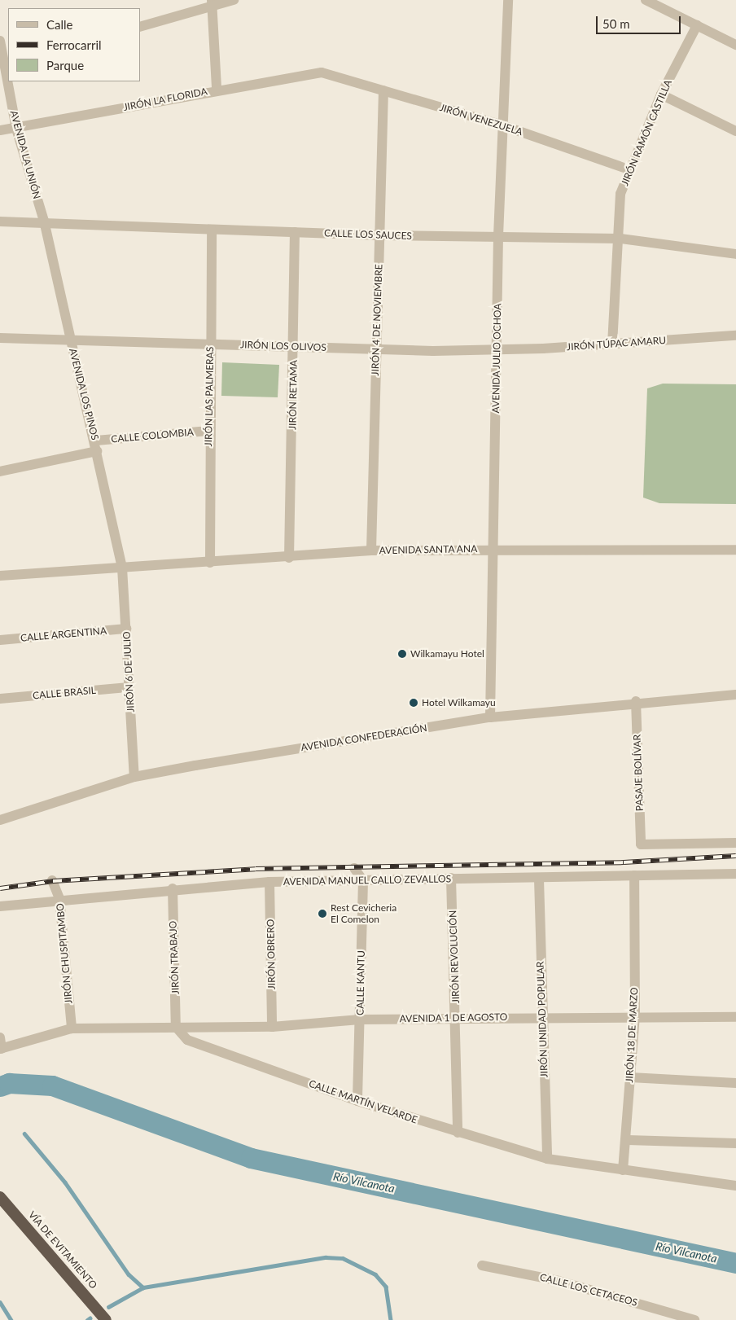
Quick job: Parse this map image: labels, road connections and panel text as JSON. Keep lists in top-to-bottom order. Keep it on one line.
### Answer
{"streets":{"highway":["VÍA DE EVITAMIENTO"],"street":["JIRÓN LA FLORIDA","JIRÓN VENEZUELA","JIRÓN RAMÓN CASTILLA","AVENIDA LA UNIÓN","CALLE LOS SAUCES","JIRÓN 4 DE NOVIEMBRE","JIRÓN TÚPAC AMARU","JIRÓN LOS OLIVOS","AVENIDA JULIO OCHOA","AVENIDA LOS PINOS","JIRÓN RETAMA","JIRÓN LAS PALMERAS","CALLE COLOMBIA","AVENIDA SANTA ANA","CALLE ARGENTINA","JIRÓN 6 DE JULIO","CALLE BRASIL","AVENIDA CONFEDERACIÓN","PASAJE BOLÍVAR","AVENIDA MANUEL CALLO ZEVALLOS","JIRÓN CHUSPITAMBO","JIRÓN OBRERO","JIRÓN REVOLUCIÓN","JIRÓN TRABAJO","CALLE KANTU","AVENIDA 1 DE AGOSTO","JIRÓN UNIDAD POPULAR","JIRÓN 18 DE MARZO","CALLE MARTÍN VELARDE","CALLE LOS CETACEOS"]},"crossings":[["JIRÓN LA FLORIDA","JIRÓN VENEZUELA"],["JIRÓN LA FLORIDA","AVENIDA LA UNIÓN"],["JIRÓN VENEZUELA","JIRÓN RAMÓN CASTILLA"],["JIRÓN VENEZUELA","JIRÓN 4 DE NOVIEMBRE"],["JIRÓN VENEZUELA","AVENIDA JULIO OCHOA"],["JIRÓN RAMÓN CASTILLA","CALLE LOS SAUCES"],["JIRÓN RAMÓN CASTILLA","JIRÓN TÚPAC AMARU"],["AVENIDA LA UNIÓN","CALLE LOS SAUCES"],["AVENIDA LA UNIÓN","AVENIDA LOS PINOS"],["CALLE LOS SAUCES","JIRÓN 4 DE NOVIEMBRE"],["CALLE LOS SAUCES","AVENIDA JULIO OCHOA"],["CALLE LOS SAUCES","AVENIDA LOS PINOS"],["CALLE LOS SAUCES","JIRÓN RETAMA"],["CALLE LOS SAUCES","JIRÓN LAS PALMERAS"],["JIRÓN 4 DE NOVIEMBRE","JIRÓN LOS OLIVOS"],["JIRÓN 4 DE NOVIEMBRE","AVENIDA SANTA ANA"],["JIRÓN TÚPAC AMARU","JIRÓN LOS OLIVOS"],["JIRÓN TÚPAC AMARU","AVENIDA JULIO OCHOA"],["JIRÓN LOS OLIVOS","AVENIDA JULIO OCHOA"],["JIRÓN LOS OLIVOS","AVENIDA LOS PINOS"],["JIRÓN LOS OLIVOS","JIRÓN RETAMA"],["JIRÓN LOS OLIVOS","JIRÓN LAS PALMERAS"],["AVENIDA JULIO OCHOA","AVENIDA SANTA ANA"],["AVENIDA JULIO OCHOA","AVENIDA CONFEDERACIÓN"],["AVENIDA LOS PINOS","CALLE COLOMBIA"],["AVENIDA LOS PINOS","AVENIDA SANTA ANA"],["AVENIDA LOS PINOS","JIRÓN 6 DE JULIO"],["JIRÓN RETAMA","AVENIDA SANTA ANA"],["JIRÓN LAS PALMERAS","CALLE COLOMBIA"],["JIRÓN LAS PALMERAS","AVENIDA SANTA ANA"],["AVENIDA SANTA ANA","JIRÓN 6 DE JULIO"],["CALLE ARGENTINA","JIRÓN 6 DE JULIO"],["JIRÓN 6 DE JULIO","CALLE BRASIL"],["JIRÓN 6 DE JULIO","AVENIDA CONFEDERACIÓN"],["AVENIDA CONFEDERACIÓN","PASAJE BOLÍVAR"],["AVENIDA MANUEL CALLO ZEVALLOS","JIRÓN CHUSPITAMBO"],["AVENIDA MANUEL CALLO ZEVALLOS","JIRÓN OBRERO"],["AVENIDA MANUEL CALLO ZEVALLOS","JIRÓN REVOLUCIÓN"],["AVENIDA MANUEL CALLO ZEVALLOS","JIRÓN TRABAJO"],["AVENIDA MANUEL CALLO ZEVALLOS","CALLE KANTU"],["AVENIDA MANUEL CALLO ZEVALLOS","JIRÓN UNIDAD POPULAR"],["AVENIDA MANUEL CALLO ZEVALLOS","JIRÓN 18 DE MARZO"],["JIRÓN OBRERO","AVENIDA 1 DE AGOSTO"],["JIRÓN REVOLUCIÓN","AVENIDA 1 DE AGOSTO"],["JIRÓN REVOLUCIÓN","CALLE MARTÍN VELARDE"],["JIRÓN TRABAJO","AVENIDA 1 DE AGOSTO"],["JIRÓN TRABAJO","CALLE MARTÍN VELARDE"],["CALLE KANTU","AVENIDA 1 DE AGOSTO"],["CALLE KANTU","CALLE MARTÍN VELARDE"],["AVENIDA 1 DE AGOSTO","JIRÓN UNIDAD POPULAR"],["AVENIDA 1 DE AGOSTO","JIRÓN 18 DE MARZO"],["AVENIDA 1 DE AGOSTO","CALLE MARTÍN VELARDE"],["JIRÓN UNIDAD POPULAR","CALLE MARTÍN VELARDE"],["JIRÓN 18 DE MARZO","CALLE MARTÍN VELARDE"]],"water":["Río Vilcanota"],"places":["Wilkamayu Hotel","Hotel Wilkamayu","Rest Cevicheria El Comelon"],"legend":["Calle","Ferrocarril","Parque"],"scale_bar":"50 m"}
